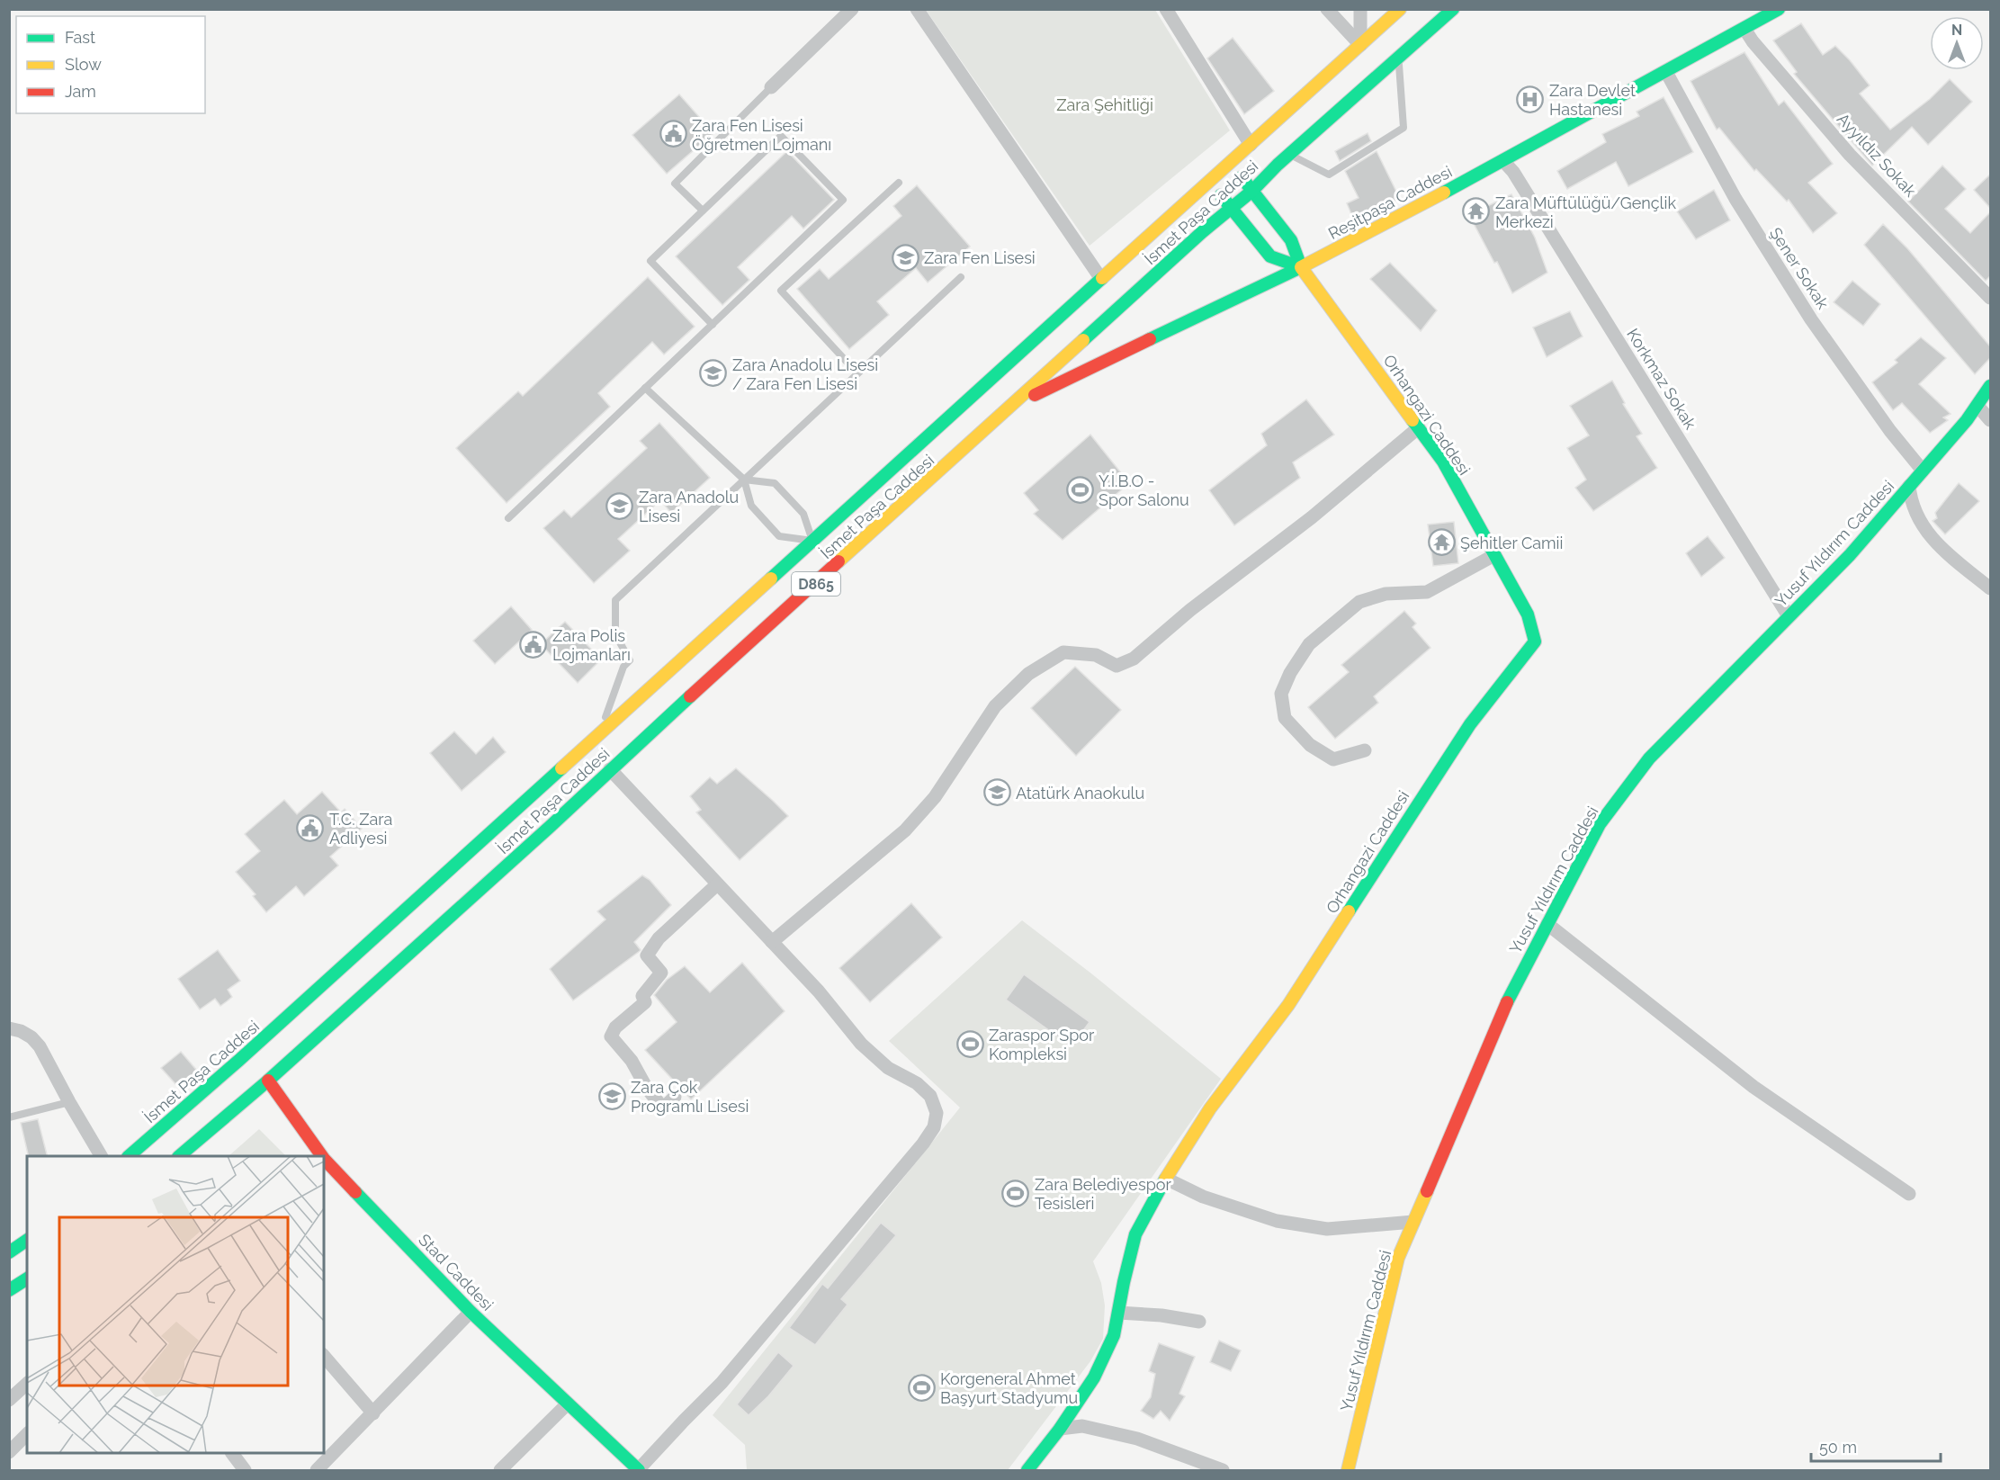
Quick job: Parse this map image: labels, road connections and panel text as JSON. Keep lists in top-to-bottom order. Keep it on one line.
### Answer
{"streets":{"main road":["Reşitpaşa Caddesi","İsmet Paşa Caddesi","Orhangazi Caddesi","Yusuf Yıldırım Caddesi","D865","Stad Caddesi"],"street":["Ayyıldız Sokak","Şener Sokak","Korkmaz Sokak"]},"crossings":[["Ayyıldız Sokak","Reşitpaşa Caddesi"],["Reşitpaşa Caddesi","İsmet Paşa Caddesi"],["Reşitpaşa Caddesi","Şener Sokak"],["Reşitpaşa Caddesi","Korkmaz Sokak"],["Reşitpaşa Caddesi","Orhangazi Caddesi"],["İsmet Paşa Caddesi","Orhangazi Caddesi"],["İsmet Paşa Caddesi","Stad Caddesi"],["Şener Sokak","Yusuf Yıldırım Caddesi"],["Korkmaz Sokak","Yusuf Yıldırım Caddesi"]],"parks":["Zara Şehitliği"],"places":{"hospital":["Zara Devlet Hastanesi"],"public building":["Zara Fen Lisesi Öğretmen Lojmanı","Zara Polis Lojmanları","T.C. Zara Adliyesi"],"temple":["Zara Müftülüğü/Gençlik Merkezi","Şehitler Camii"],"school or university":["Zara Fen Lisesi","Zara Anadolu Lisesi / Zara Fen Lisesi","Zara Anadolu Lisesi","Atatürk Anaokulu","Zara Çok Programlı Lisesi"],"sports":["Y.İ.B.O - Spor Salonu","Zaraspor Spor Kompleksi","Zara Belediyespor Tesisleri","Korgeneral Ahmet Başyurt Stadyumu"]},"legend":["Fast","Slow","Jam"],"scale_bar":"50 m","north":"top"}
